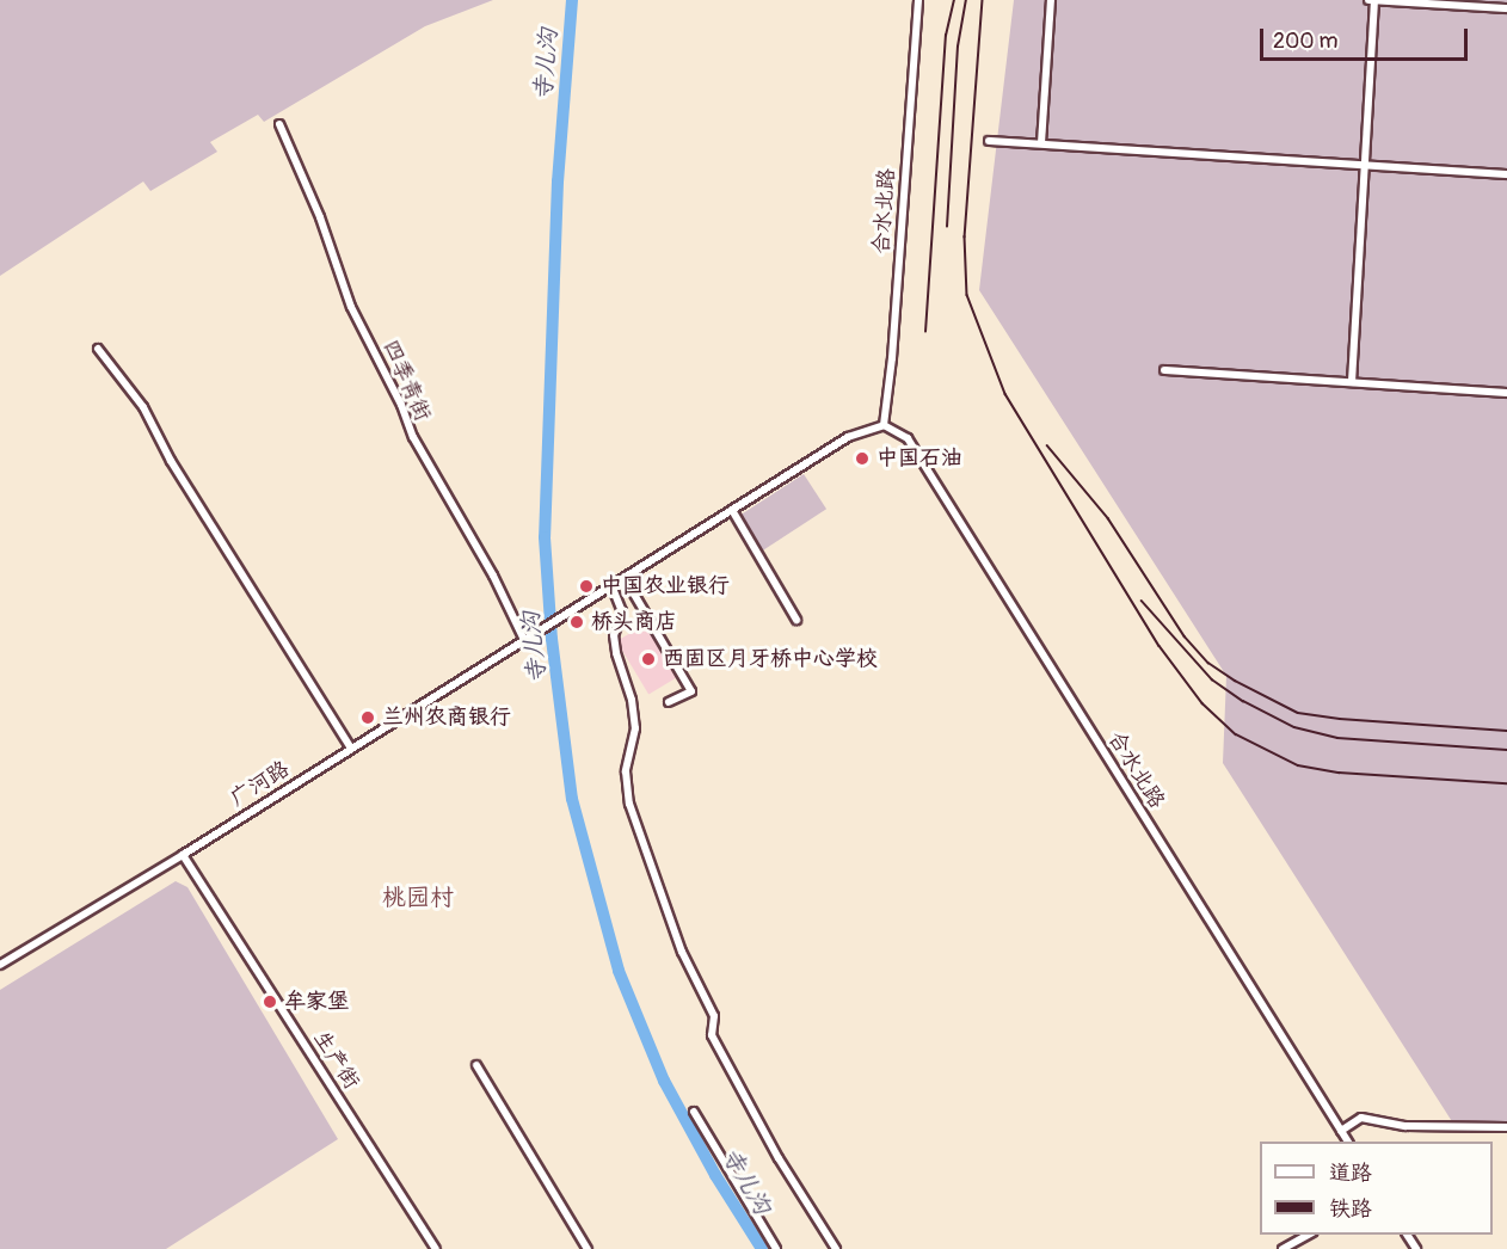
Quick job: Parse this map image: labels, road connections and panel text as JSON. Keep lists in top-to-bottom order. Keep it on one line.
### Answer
{"streets":{"street":["合水北路","四季青街","广河路","生产街"]},"crossings":[["四季青街","广河路"],["广河路","生产街"]],"districts":["桃园村"],"water":["寺儿沟"],"places":["中国石油","中国农业银行","桥头商店","西固区月牙桥中心学校","兰州农商银行","牟家堡"],"legend":["道路","铁路"],"scale_bar":"200 m"}
